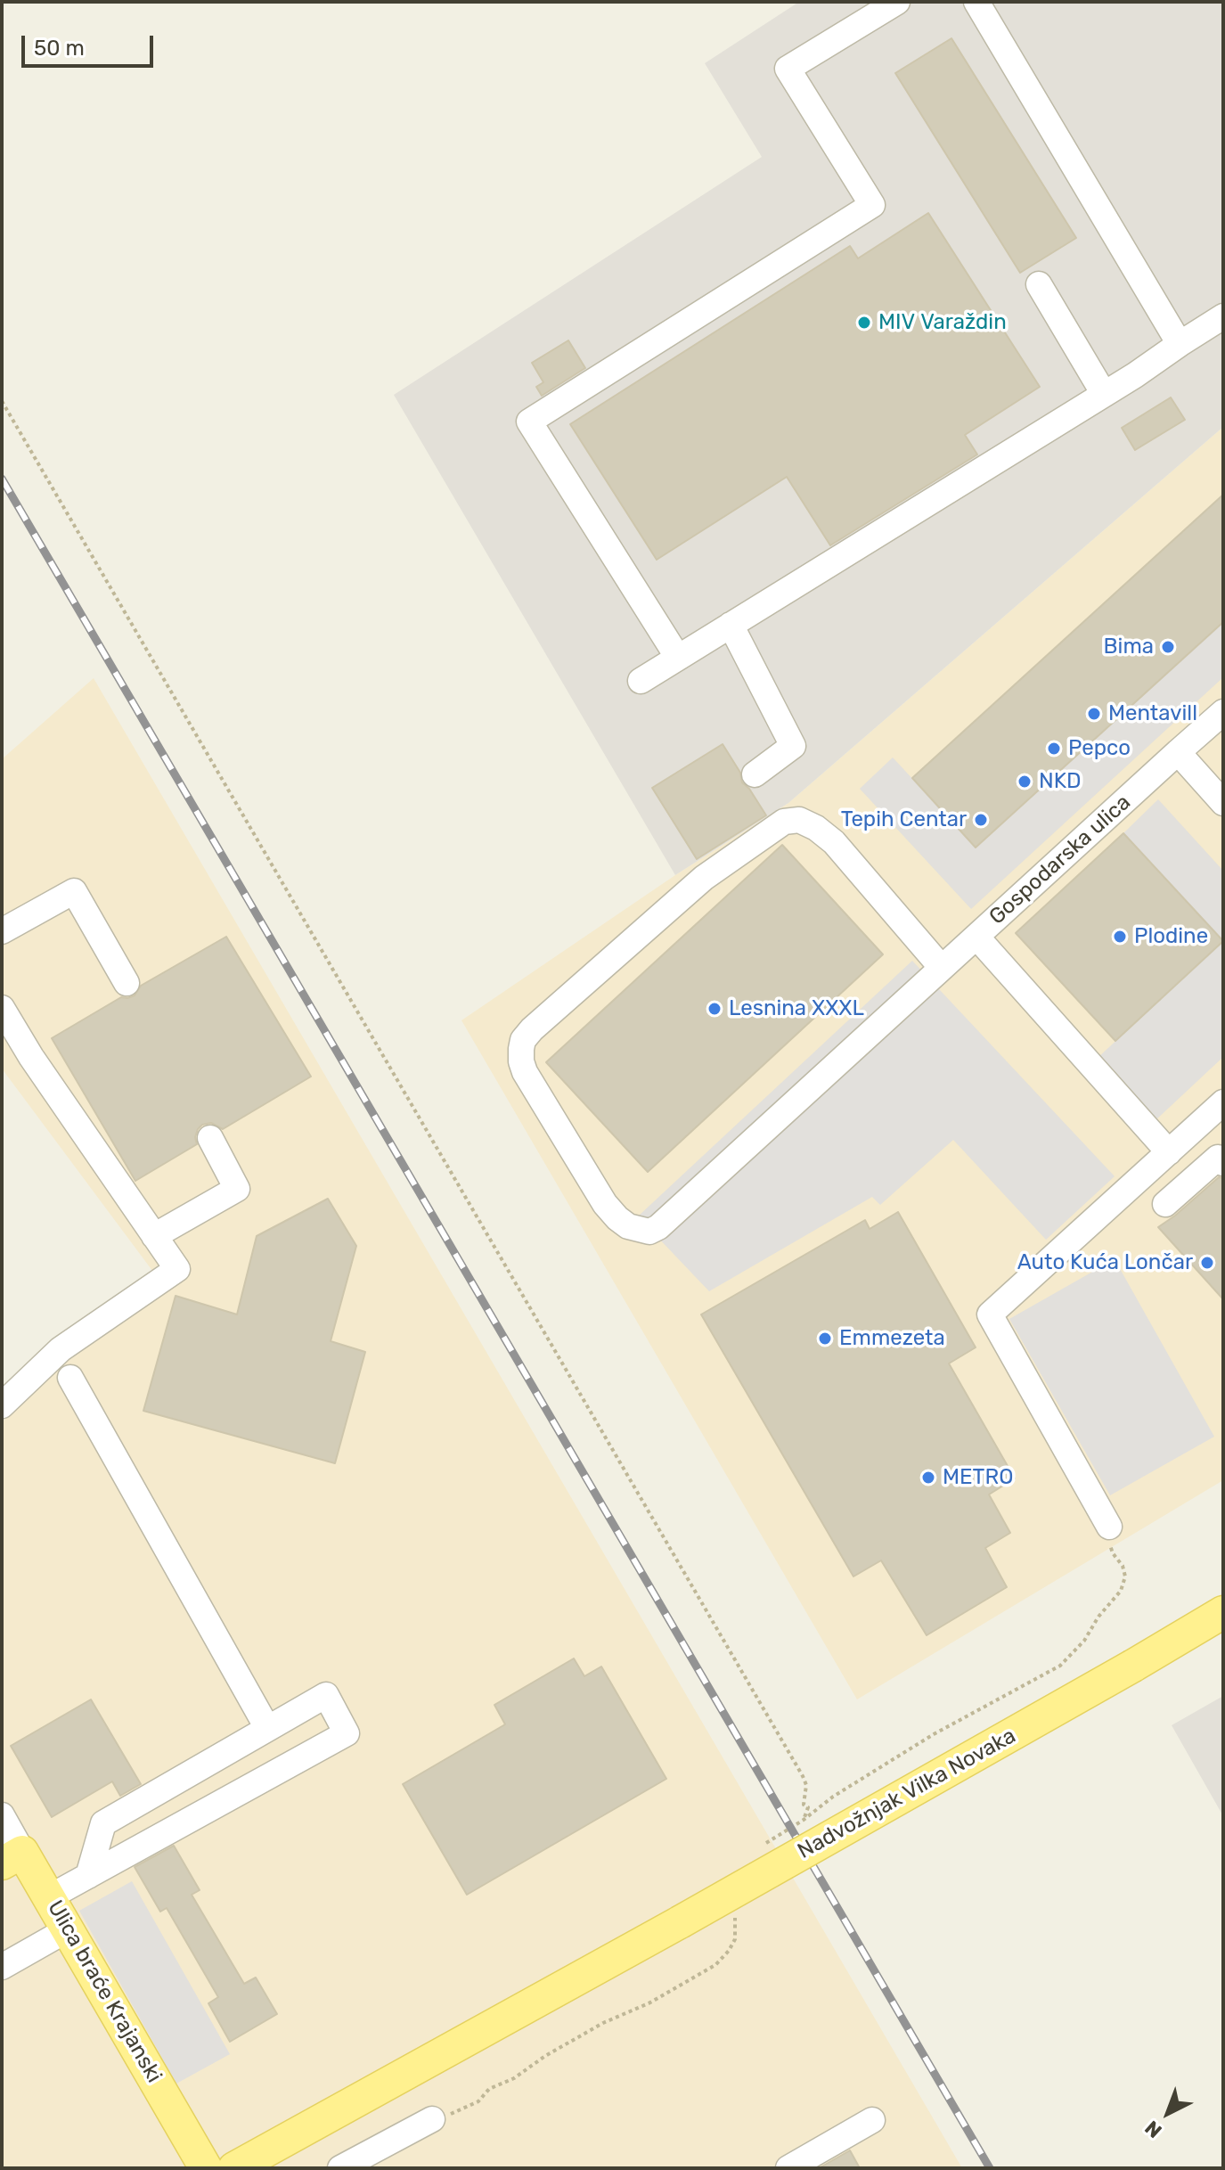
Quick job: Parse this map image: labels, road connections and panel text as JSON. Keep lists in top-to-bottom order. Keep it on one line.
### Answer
{"streets":{"main road":["Nadvožnjak Vilka Novaka","Ulica braće Krajanski"],"street":["Gospodarska ulica"]},"places":["MIV Varaždin","Bima","Mentavill","Pepco","NKD","Tepih Centar","Plodine","Lesnina XXXL","Auto Kuća Lončar","Emmezeta","METRO"],"scale_bar":"50 m","north":"bottom left"}
